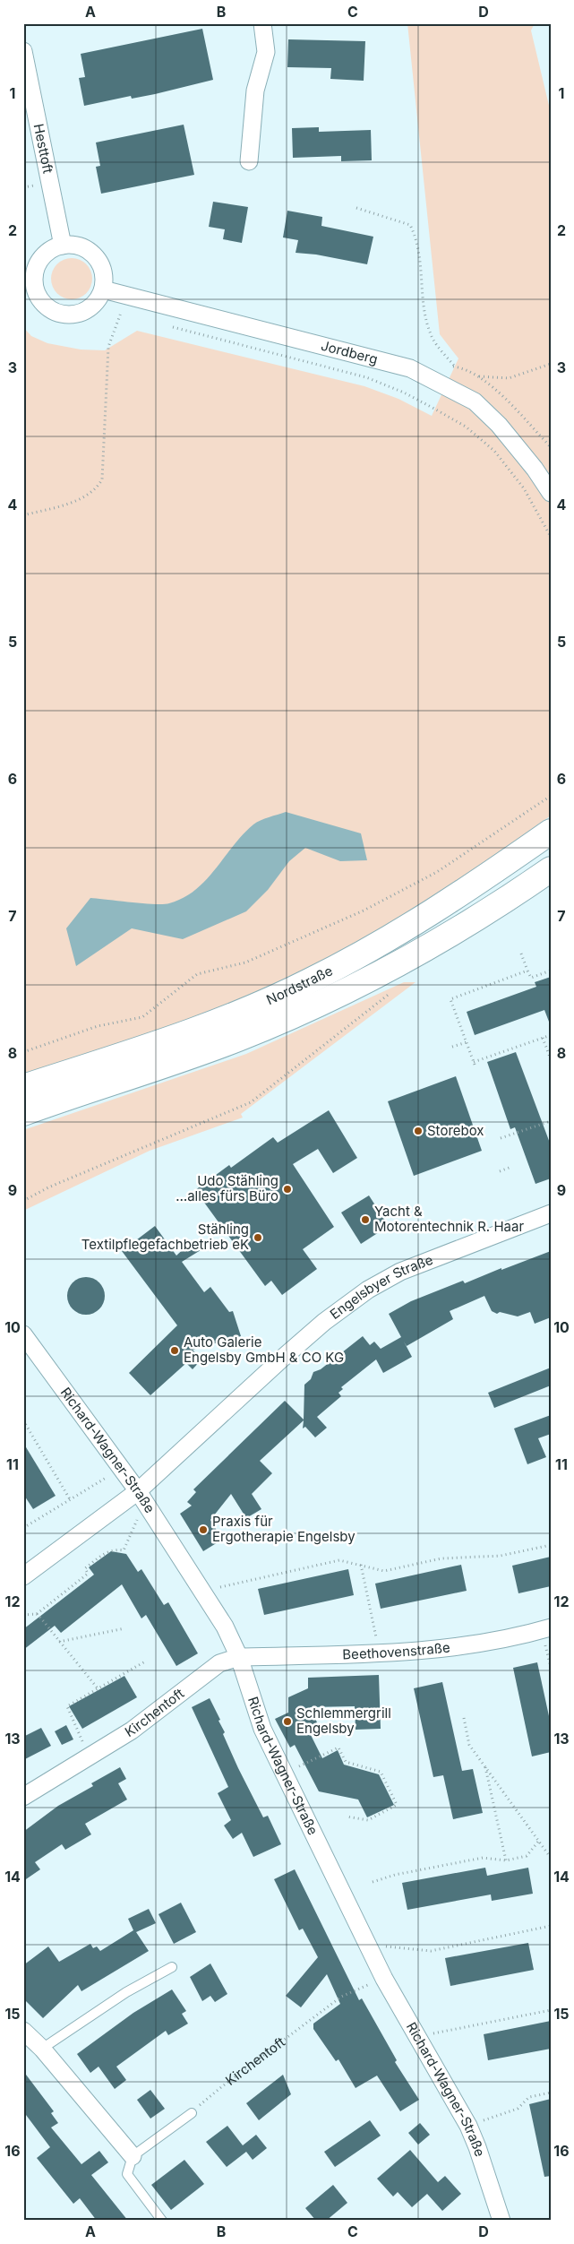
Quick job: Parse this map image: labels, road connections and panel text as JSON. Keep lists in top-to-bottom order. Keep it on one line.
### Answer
{"streets":{"main road":["Nordstraße"],"street":["Hesttoft","Jordberg","Engelsbyer Straße","Richard-Wagner-Straße","Beethovenstraße","Kirchentoft"]},"crossings":[["Hesttoft","Jordberg"],["Engelsbyer Straße","Richard-Wagner-Straße"],["Richard-Wagner-Straße","Beethovenstraße"],["Richard-Wagner-Straße","Kirchentoft"],["Beethovenstraße","Kirchentoft"]],"places":["Storebox","Udo Stähling …alles fürs Büro","Yacht & Motorentechnik R. Haar","Stähling Textilpflegefachbetrieb eK","Auto Galerie Engelsby GmbH & CO KG","Praxis für Ergotherapie Engelsby","Schlemmergrill Engelsby"],"grid":{"columns":["A","B","C","D"],"rows":["1","2","3","4","5","6","7","8","9","10","11","12","13","14","15","16"]}}
